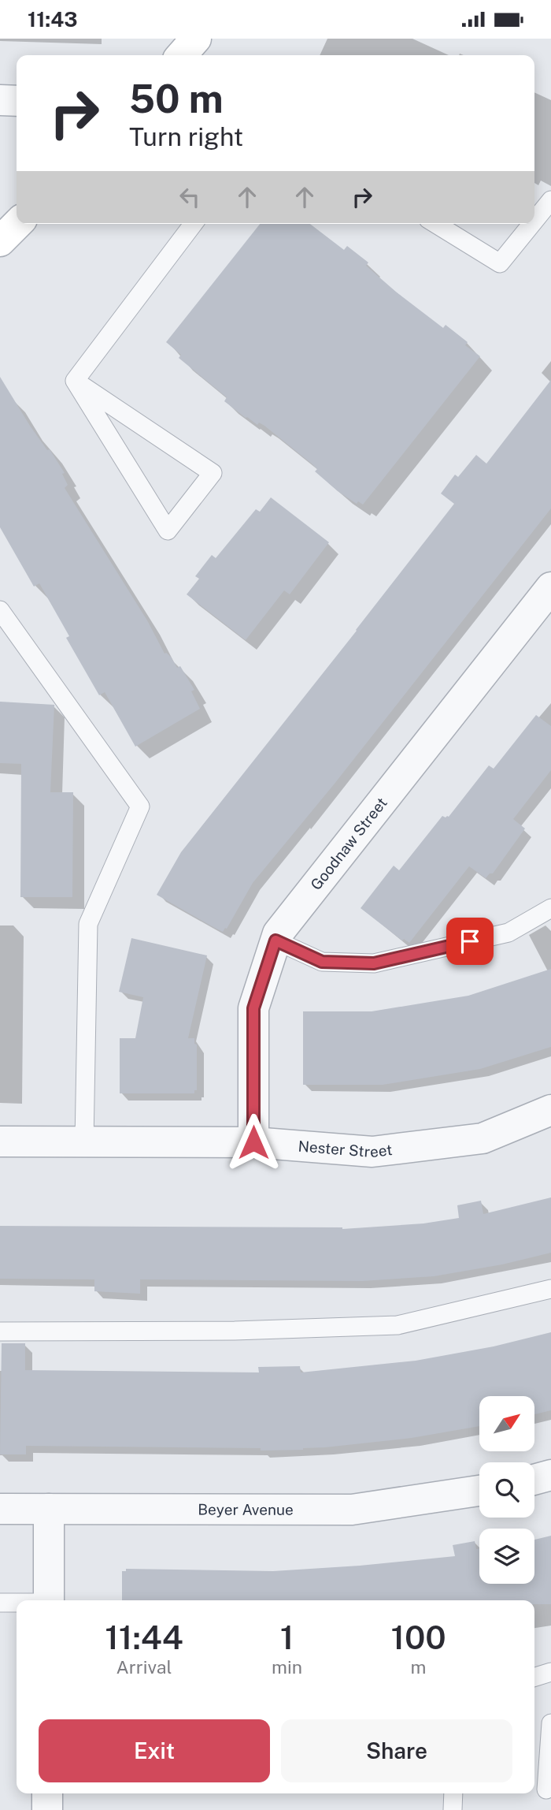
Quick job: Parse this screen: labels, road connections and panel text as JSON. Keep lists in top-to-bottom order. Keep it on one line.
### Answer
{"streets":{"street":["Goodnaw Street","Nester Street","Beyer Avenue"]},"crossings":[["Goodnaw Street","Nester Street"]],"north":"top right","page":{"status":"11:43","turn":["50 m","Turn right"],"eta":["11:44","Arrival","1","min","100","m"],"buttons":["Exit","Share"]}}
